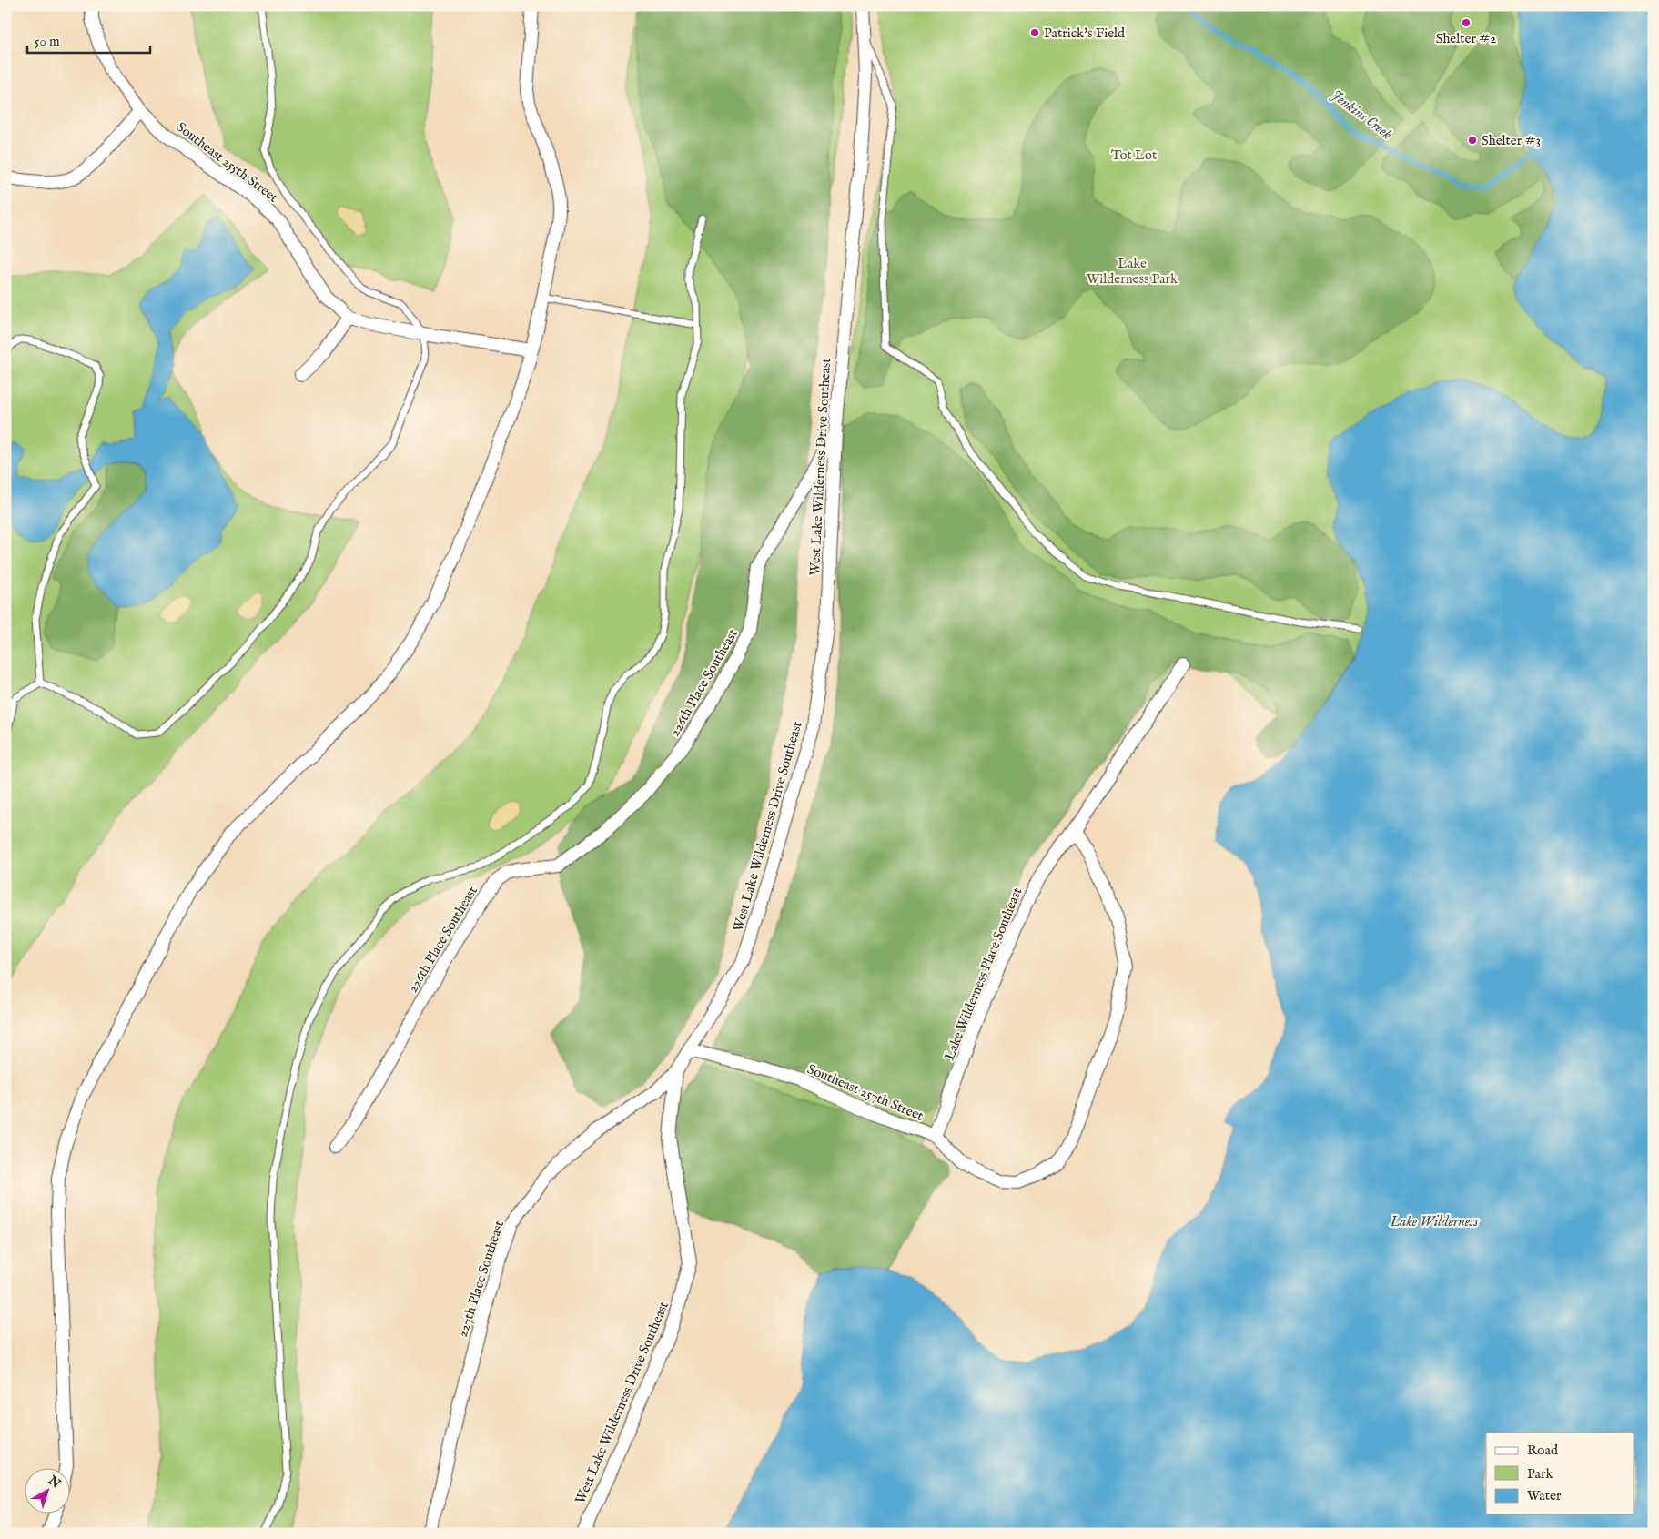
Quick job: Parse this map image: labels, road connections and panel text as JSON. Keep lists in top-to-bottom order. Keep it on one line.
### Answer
{"streets":{"street":["Southeast 255th Street","West Lake Wilderness Drive Southeast","226th Place Southeast","Lake Wilderness Place Southeast","Southeast 257th Street","227th Place Southeast"]},"crossings":[["West Lake Wilderness Drive Southeast","226th Place Southeast"],["West Lake Wilderness Drive Southeast","Southeast 257th Street"],["West Lake Wilderness Drive Southeast","227th Place Southeast"],["Lake Wilderness Place Southeast","Southeast 257th Street"]],"water":["Jenkins Creek","Lake Wilderness"],"parks":["Tot Lot","Lake Wilderness Park"],"places":["Shelter #2","Patrick's Field","Shelter #3"],"legend":["Road","Park","Water"],"scale_bar":"50 m","north":"top right"}
